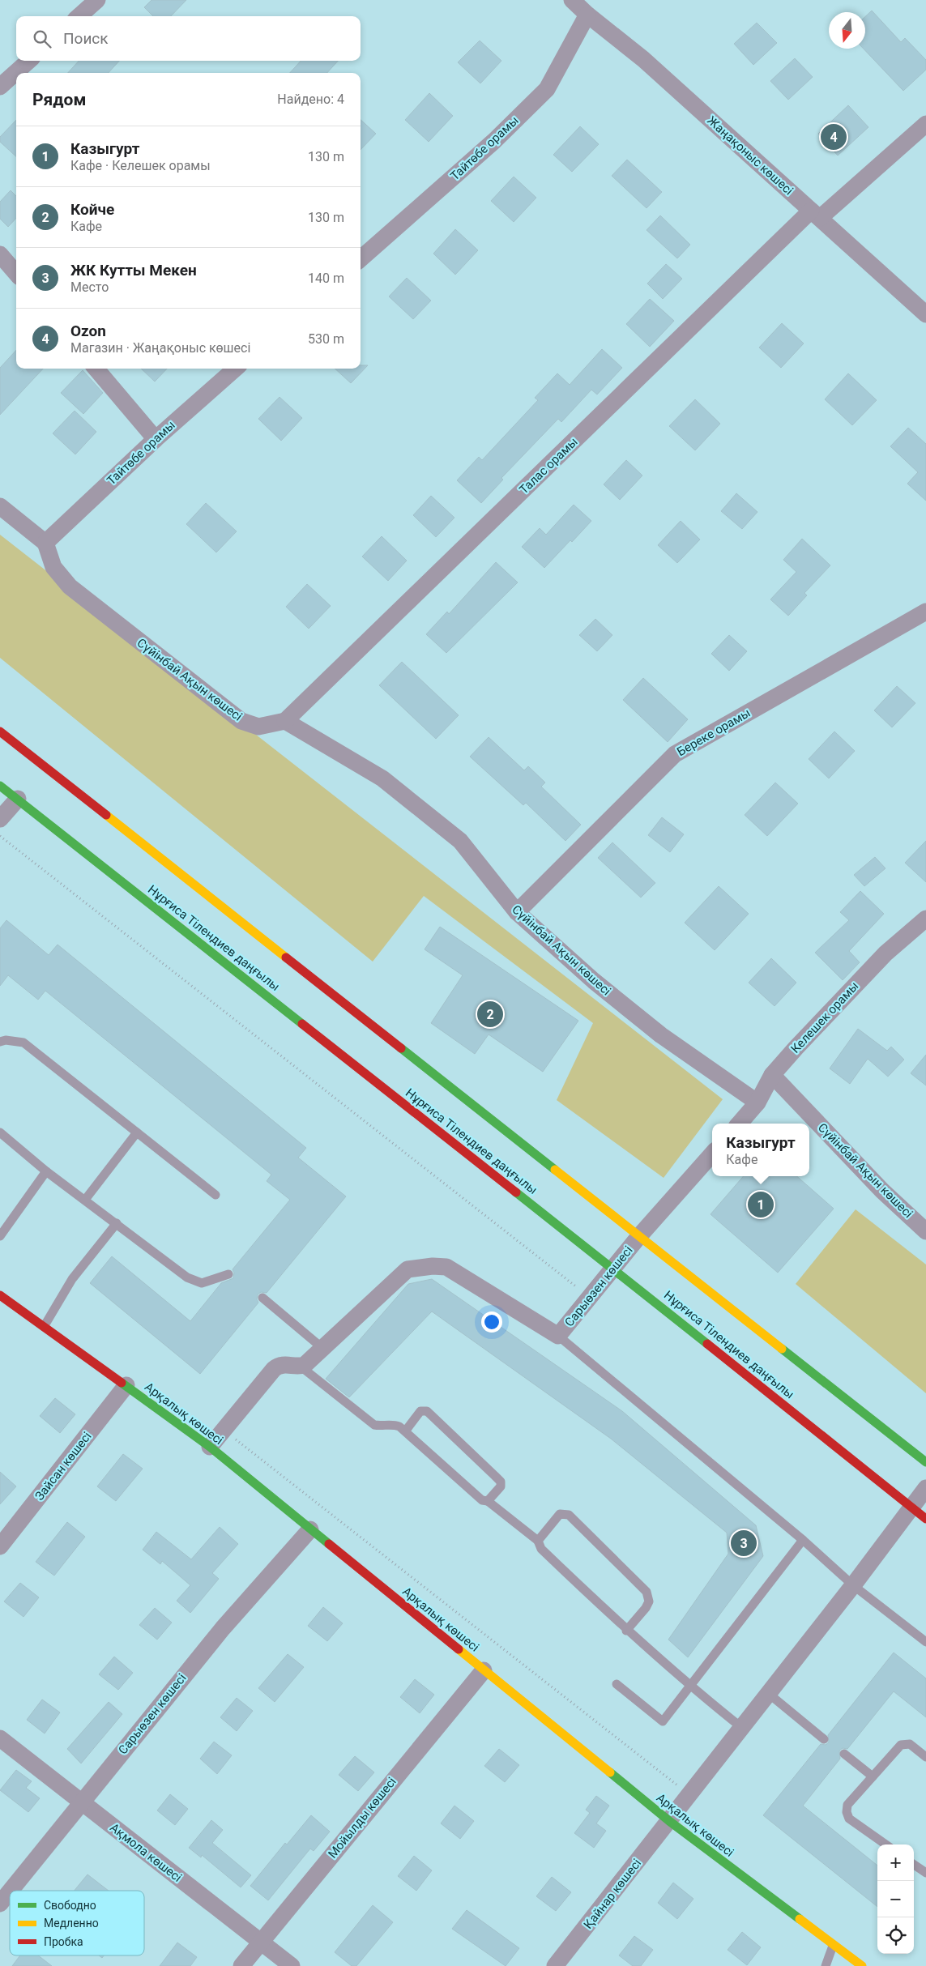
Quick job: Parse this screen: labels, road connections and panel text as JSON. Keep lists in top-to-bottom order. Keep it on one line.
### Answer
{"streets":{"main road":["Нұрғиса Тілендиев даңғылы","Арқалық көшесі"],"street":["Тайтөбе орамы","Жаңақоныс көшесі","Талас орамы","Сүйінбай Ақын көшесі","Береке орамы","Келешек орамы","Сарыөзен көшесі","Зайсан көшесі","Мойылды көшесі","Ақмола көшесі","Қайнар көшесі"]},"crossings":[["Тайтөбе орамы","Жаңақоныс көшесі"],["Тайтөбе орамы","Сүйінбай Ақын көшесі"],["Жаңақоныс көшесі","Талас орамы"],["Талас орамы","Сүйінбай Ақын көшесі"],["Сүйінбай Ақын көшесі","Береке орамы"],["Сүйінбай Ақын көшесі","Келешек орамы"],["Нұрғиса Тілендиев даңғылы","Сарыөзен көшесі"],["Нұрғиса Тілендиев даңғылы","Қайнар көшесі"],["Сарыөзен көшесі","Арқалық көшесі"],["Сарыөзен көшесі","Ақмола көшесі"],["Арқалық көшесі","Зайсан көшесі"],["Арқалық көшесі","Мойылды көшесі"],["Арқалық көшесі","Қайнар көшесі"],["Мойылды көшесі","Ақмола көшесі"]],"legend":["Свободно","Медленно","Пробка"],"north":"bottom","page":{"search":"Поиск","heading":["Рядом","Найдено: 4"],"pins":["4","2","1","3"],"list":[{"mark":"1","name":"Казыгурт","note":"Кафе · Келешек орамы","value":"130 m"},{"mark":"2","name":"Койче","note":"Кафе","value":"130 m"},{"mark":"3","name":"ЖК Кутты Мекен","note":"Место","value":"140 m"},{"mark":"4","name":"Ozon","note":"Магазин · Жаңақоныс көшесі","value":"530 m"}],"popup":["Казыгурт","Кафе"],"map_buttons":["+","−"]}}
